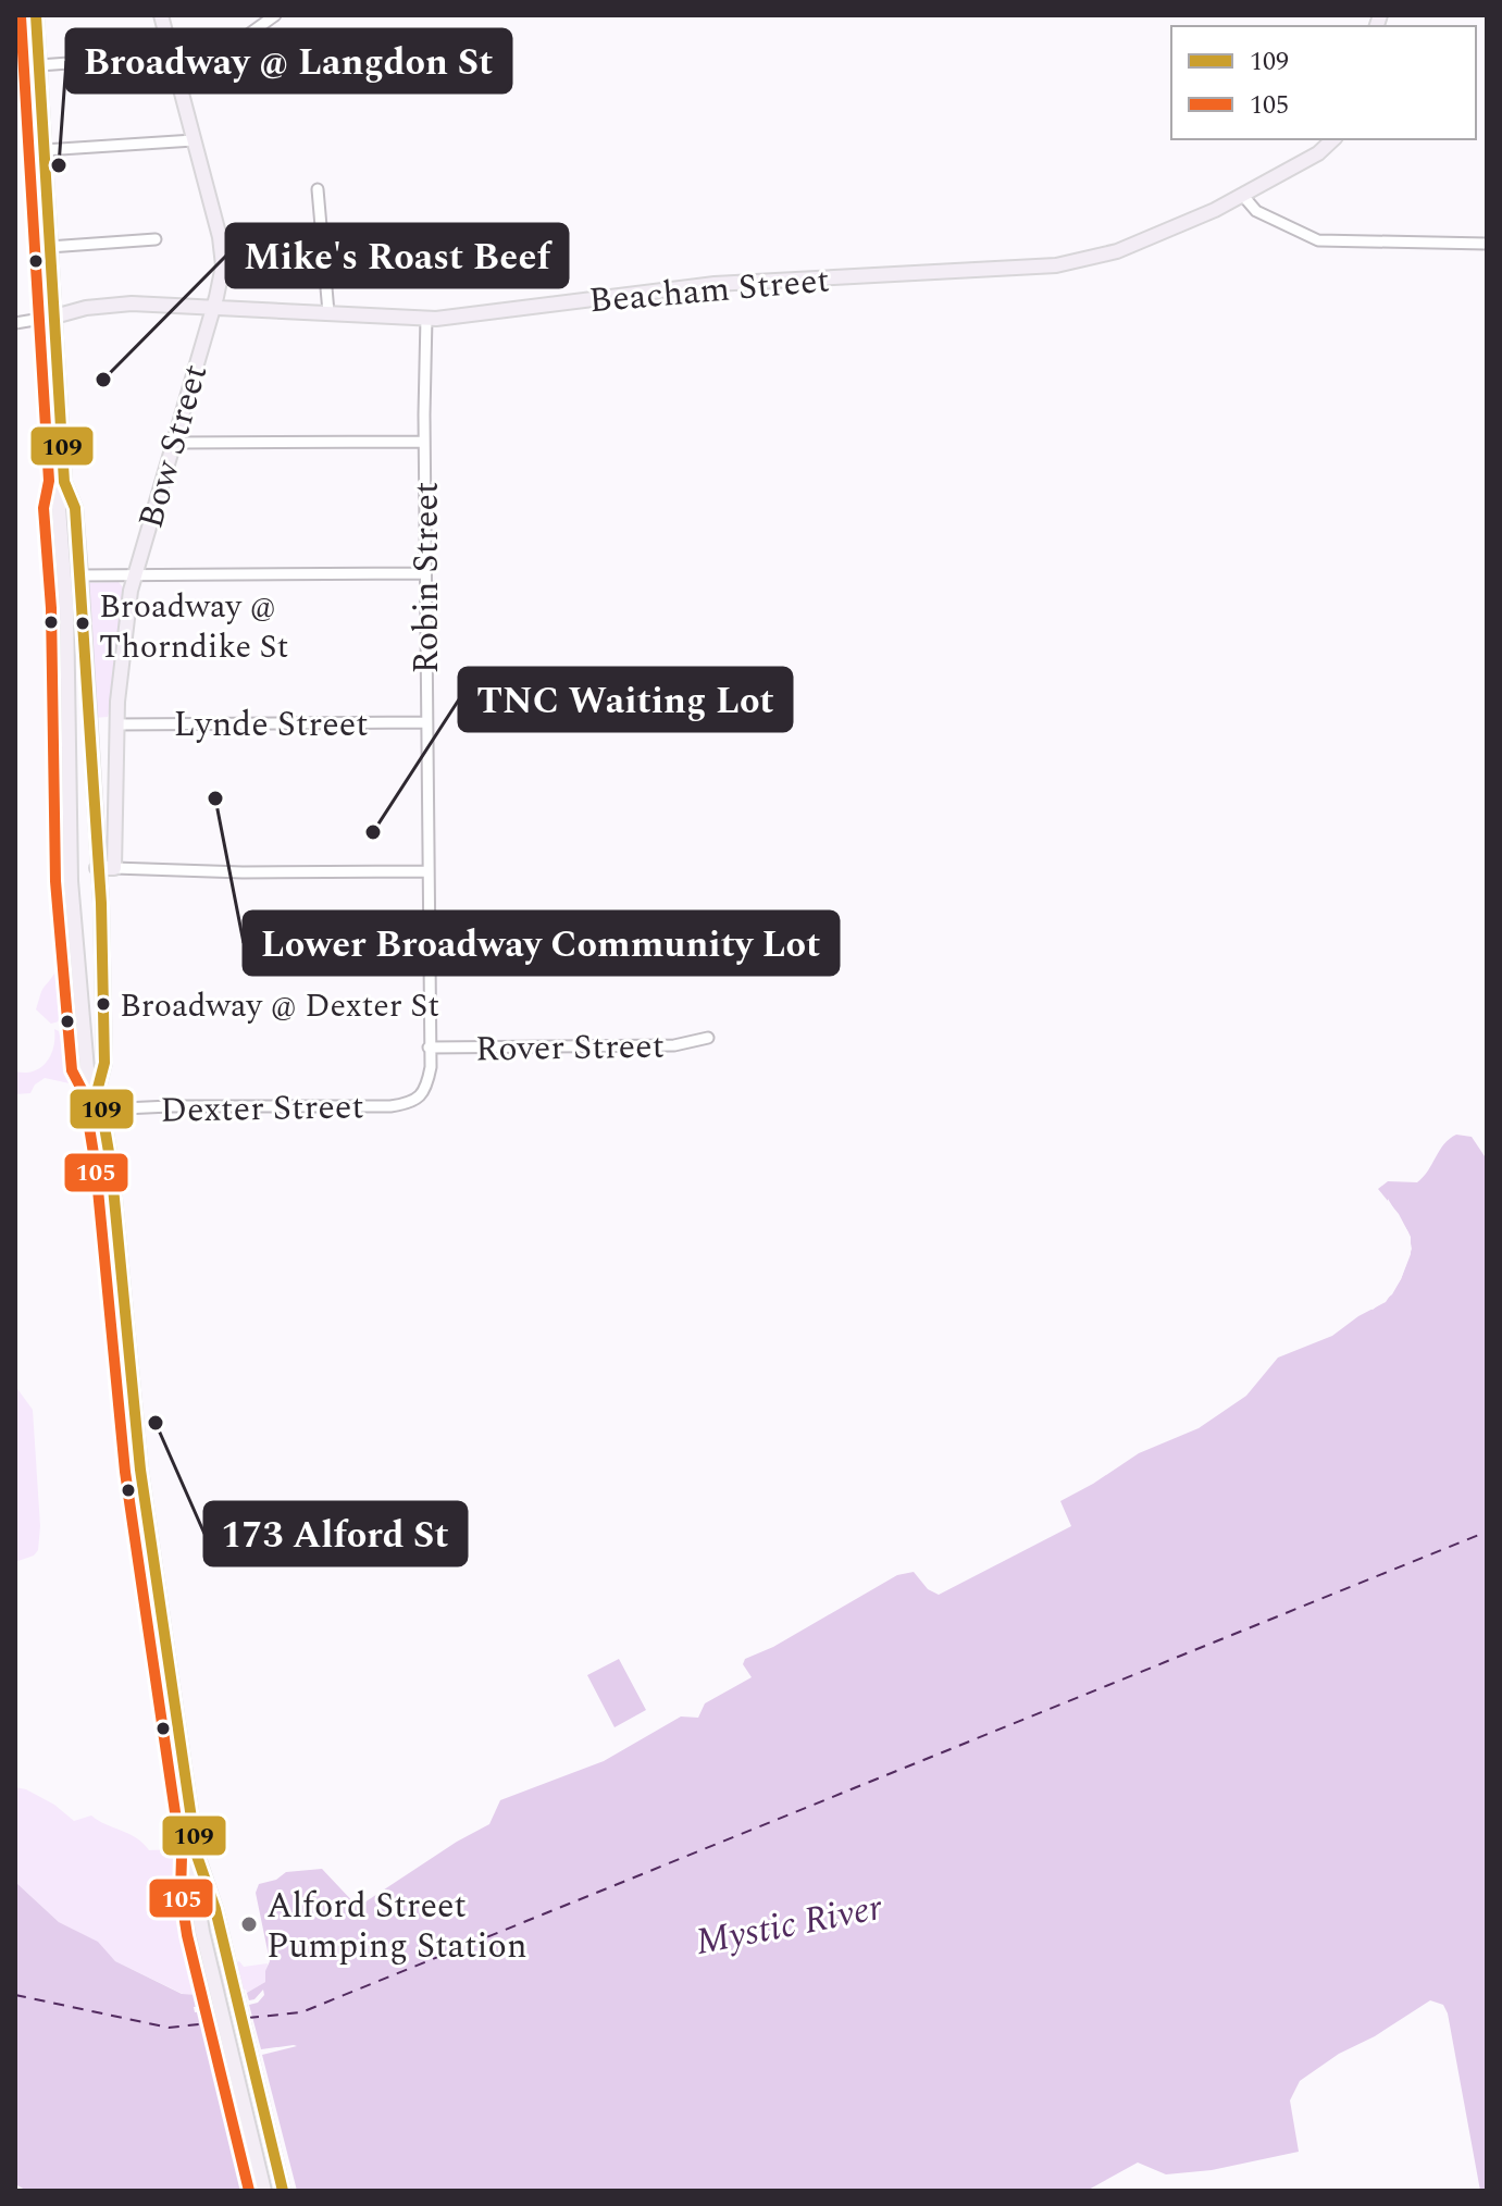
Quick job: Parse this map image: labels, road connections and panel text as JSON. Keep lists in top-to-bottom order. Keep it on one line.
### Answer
{"streets":{"main road":["Beacham Street","Bow Street"],"street":["Robin Street","Lynde Street","Rover Street","Dexter Street"]},"crossings":[["Beacham Street","Bow Street"],["Beacham Street","Robin Street"],["Bow Street","Lynde Street"],["Robin Street","Lynde Street"],["Robin Street","Rover Street"],["Robin Street","Dexter Street"]],"water":["Mystic River"],"places":["Broadway @ Langdon St","Mike's Roast Beef","Broadway @ Thorndike St","Lower Broadway Community Lot","TNC Waiting Lot","Broadway @ Dexter St","173 Alford St","Alford Street Pumping Station"],"lines":["transit line 109","transit line 105"],"legend":["109","105"]}
